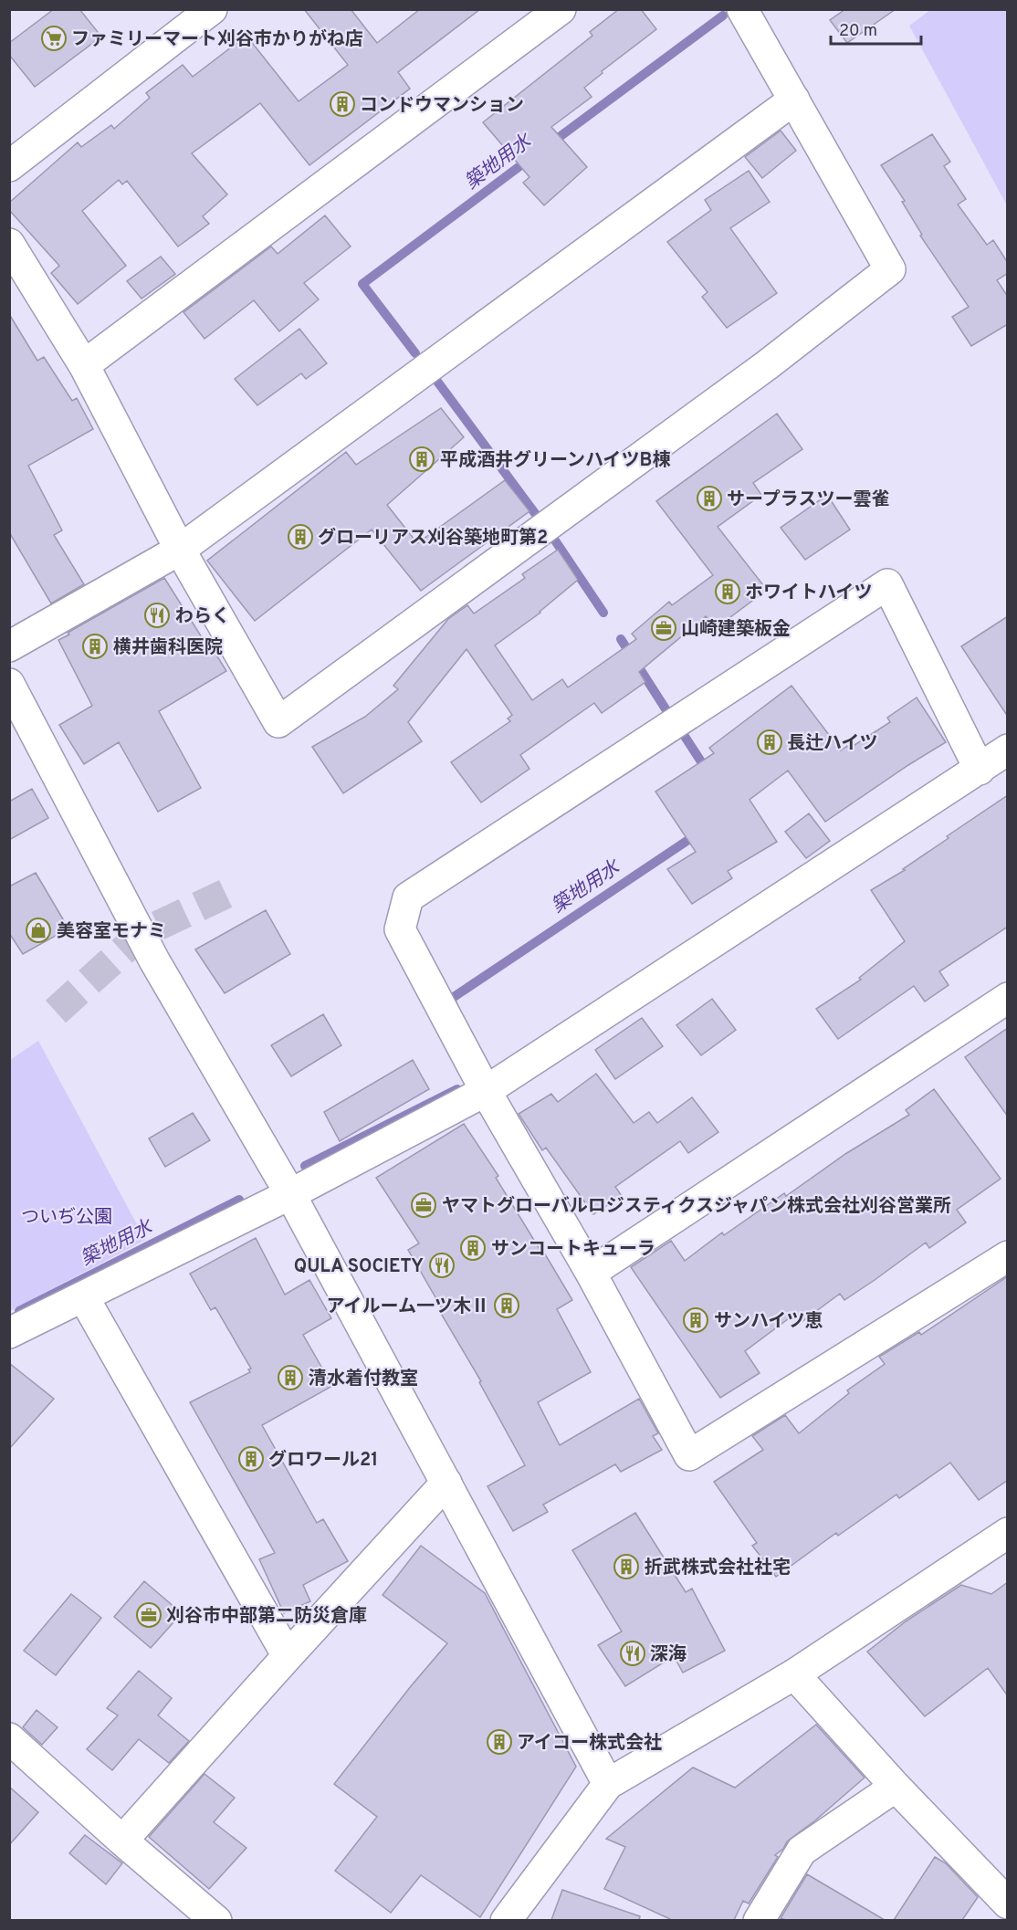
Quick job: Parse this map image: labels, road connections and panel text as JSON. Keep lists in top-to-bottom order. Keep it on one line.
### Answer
{"water":["築地用水"],"parks":["ついぢ公園"],"places":{"supermarket":["ファミリーマート刈谷市かりがね店"],"building":["コンドウマンション","平成酒井グリーンハイツB棟","サープラスツー雲雀","グローリアス刈谷築地町第2","ホワイトハイツ","横井歯科医院","長辻ハイツ","サンコートキューラ","アイルーム一ツ木Ⅱ","サンハイツ恵","清水着付教室","グロワール21","折武株式会社社宅","アイコー株式会社"],"restaurant":["わらく","QULA SOCIETY","深海"],"office":["山崎建築板金","ヤマトグローバルロジスティクスジャパン株式会社刈谷営業所","刈谷市中部第二防災倉庫"],"shop":["美容室モナミ"]},"scale_bar":"20 m"}
